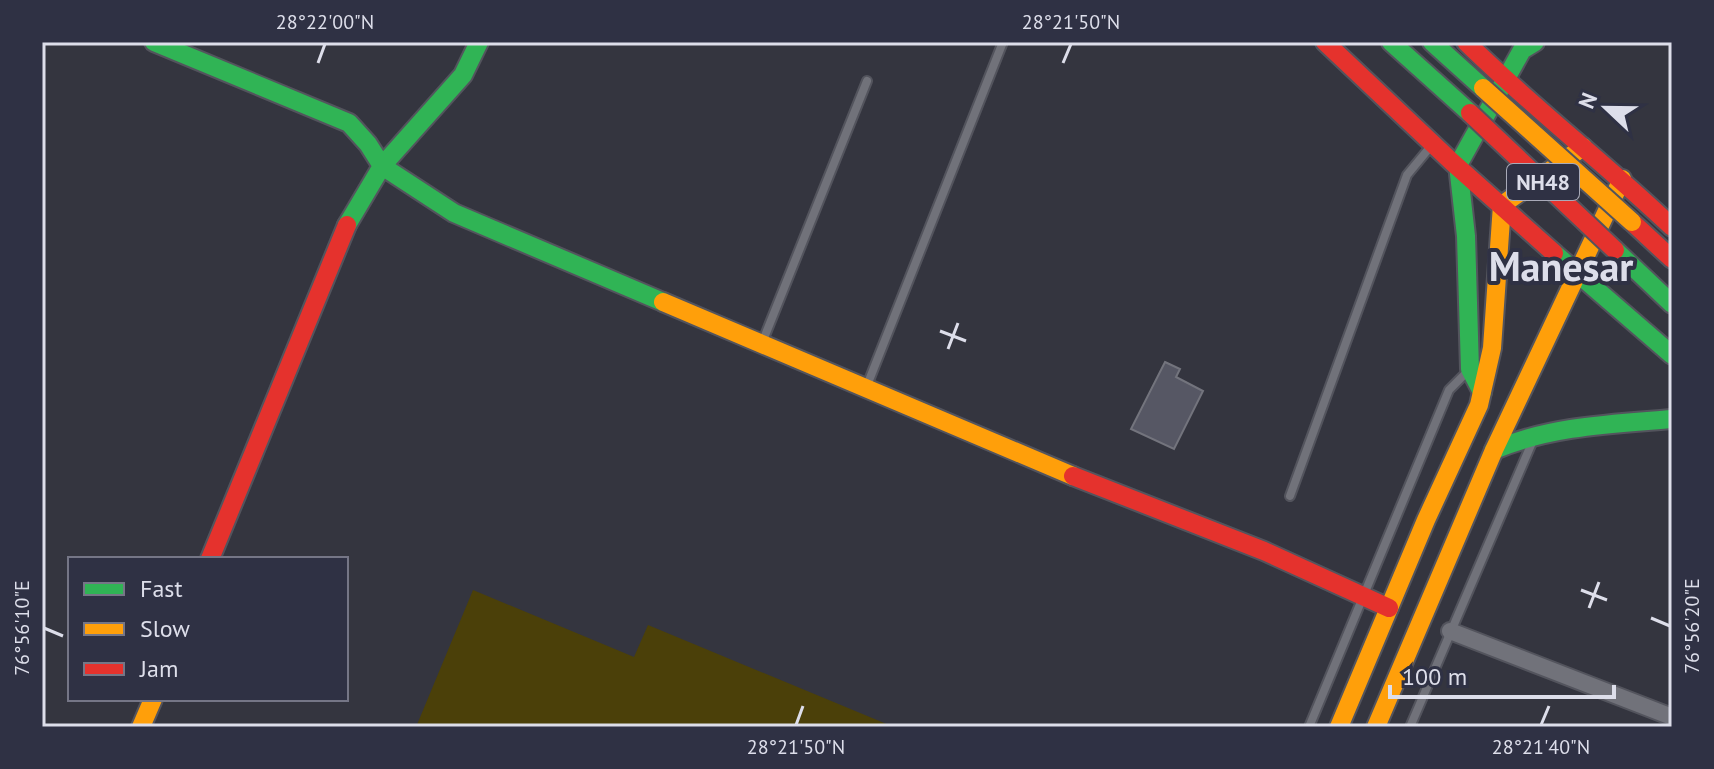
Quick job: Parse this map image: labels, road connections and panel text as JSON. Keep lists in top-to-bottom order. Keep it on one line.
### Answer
{"streets":{"main road":["NH48"]},"districts":["Manesar"],"legend":["Fast","Slow","Jam"],"scale_bar":"100 m","north":"left","coordinates":["28°22'00\"N","28°21'50\"N","76°56'20\"E","76°56'10\"E","28°21'40\"N"]}
